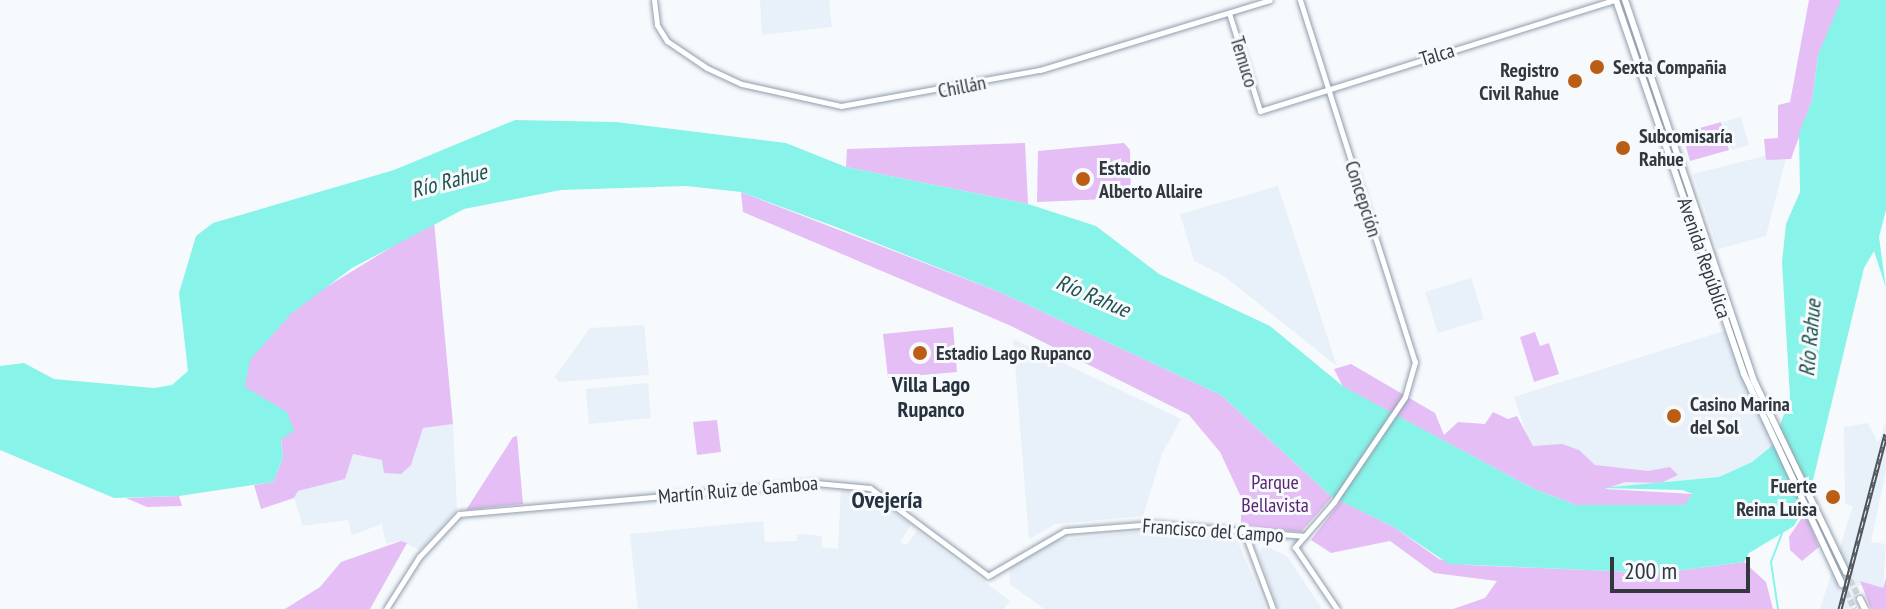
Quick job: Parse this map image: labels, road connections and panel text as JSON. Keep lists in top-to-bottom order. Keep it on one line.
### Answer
{"streets":{"main road":["Avenida República"],"street":["Talca","Temuco","Chillán","Concepción","Martín Ruiz de Gamboa","Francisco del Campo"]},"crossings":[["Talca","Temuco"],["Talca","Concepción"],["Talca","Avenida República"],["Temuco","Chillán"],["Concepción","Francisco del Campo"],["Martín Ruiz de Gamboa","Francisco del Campo"]],"districts":["Villa Lago Rupanco","Ovejería"],"water":["Río Rahue"],"parks":["Parque Bellavista"],"places":["Sexta Compañia","Registro Civil Rahue","Subcomisaría Rahue","Estadio Alberto Allaire","Estadio Lago Rupanco","Casino Marina del Sol","Fuerte Reina Luisa"],"scale_bar":"200 m"}
